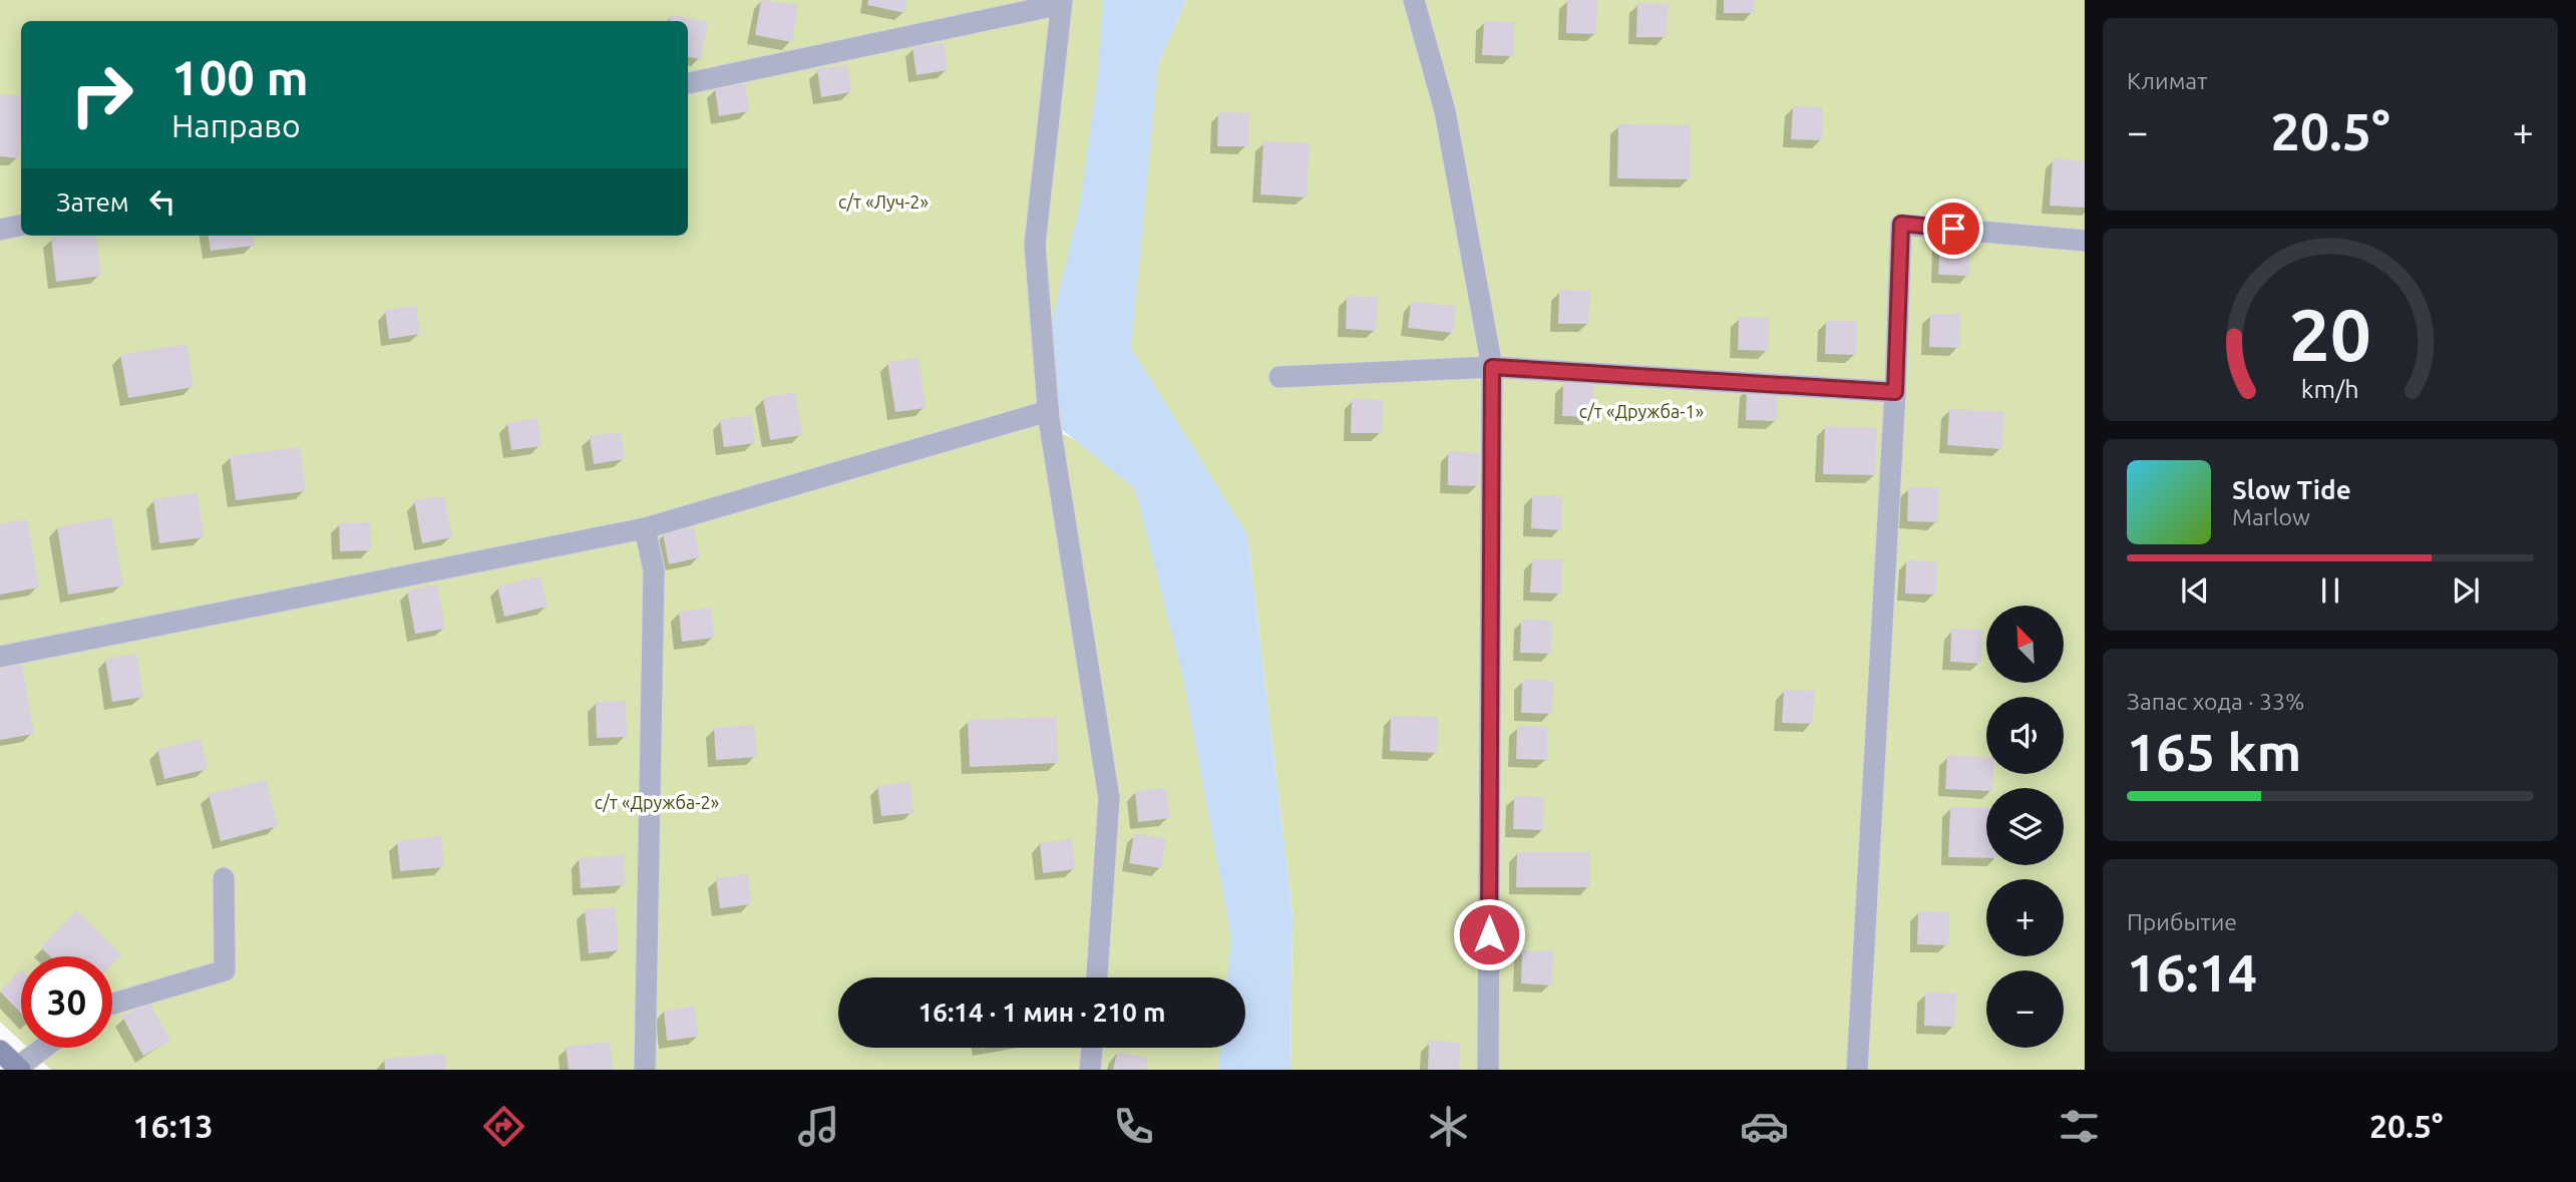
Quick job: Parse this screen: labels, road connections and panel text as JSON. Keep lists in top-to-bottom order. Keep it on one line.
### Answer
{"parks":["с/т «Луч-2»","с/т «Дружба-1»","с/т «Дружба-2»"],"north":"top left","page":{"tile":["Климат",["Запас хода · 33%","165 km"],["Прибытие","16:14"]],"turn":["100 m","Направо"],"heat":["−","20.5°","+"],"then":"Затем","song":["Slow Tide","Marlow"],"map_buttons":["+","−"],"limit":"30","trip":"16:14 · 1 мин · 210 m","tabs":["16:13","20.5°"],"gauge":["20","km/h"]}}
